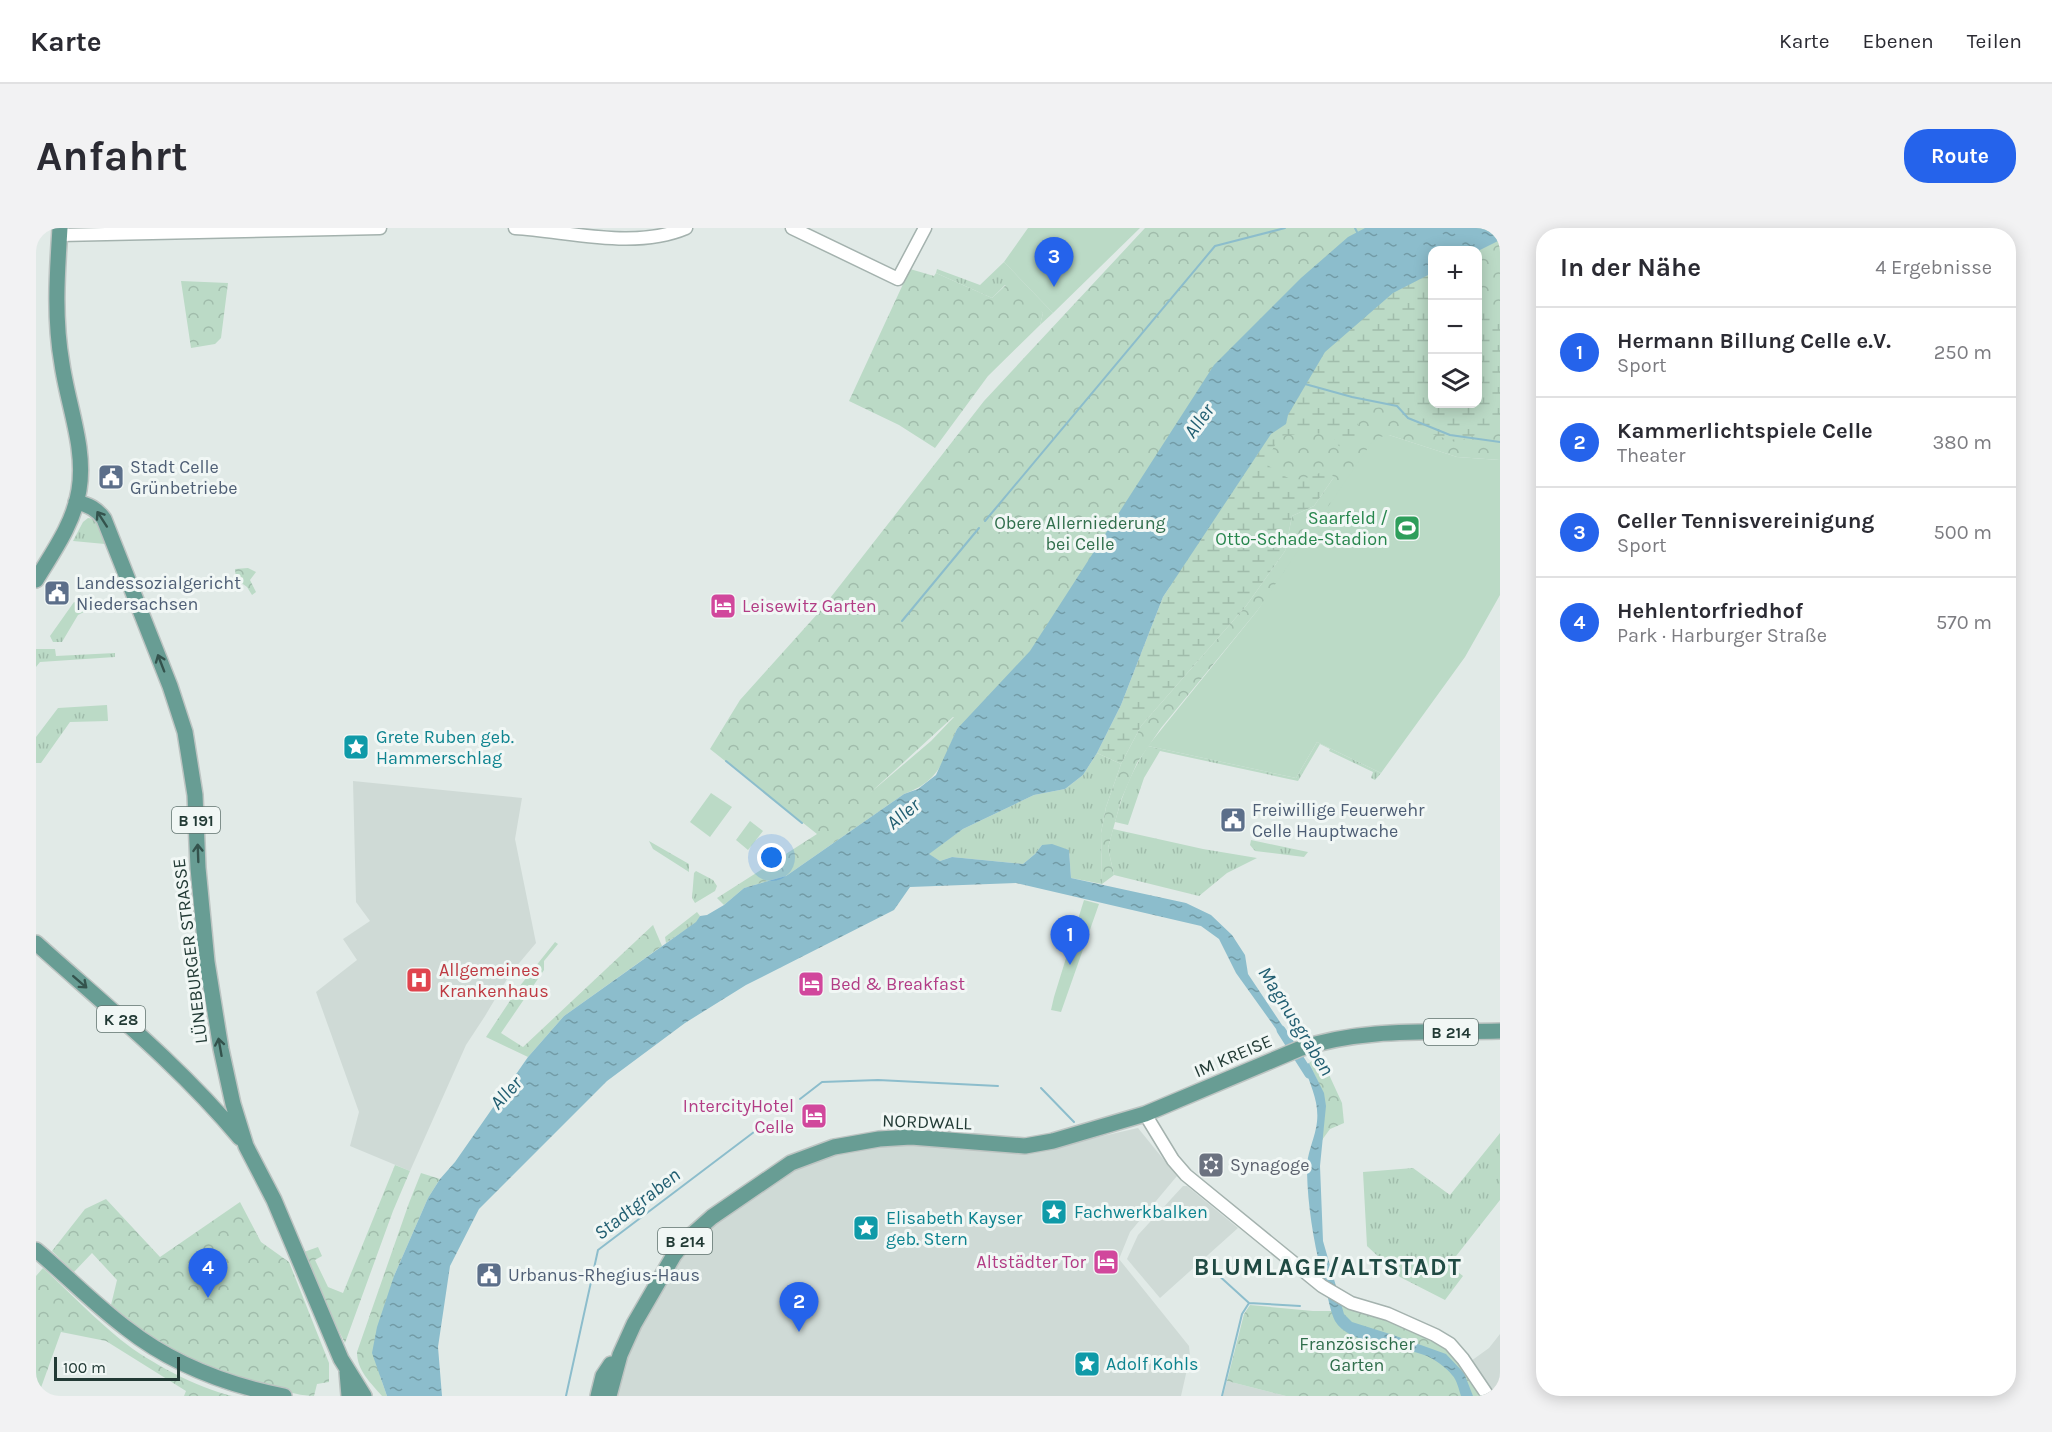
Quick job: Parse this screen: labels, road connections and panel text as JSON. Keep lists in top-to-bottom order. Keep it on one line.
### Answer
{"streets":{"main road":["B 191","LÜNEBURGER STRASSE","K 28","B 214","IM KREISE","NORDWALL"]},"crossings":[["IM KREISE","NORDWALL"]],"one_way":["LÜNEBURGER STRASSE"],"districts":["BLUMLAGE/ALTSTADT"],"water":["Aller","Magnusgraben","Stadtgraben"],"parks":["Obere Allerniederung bei Celle","Französischer Garten"],"places":{"public building":["Stadt Celle Grünbetriebe","Landessozialgericht Niedersachsen","Freiwillige Feuerwehr Celle Hauptwache","Urbanus-Rhegius-Haus"],"sports":["Saarfeld / Otto-Schade-Stadion"],"hotel":["Leisewitz Garten","Bed & Breakfast","IntercityHotel Celle","Altstädter Tor"],"place":["Grete Ruben geb. Hammerschlag","Fachwerkbalken","Elisabeth Kayser geb. Stern","Adolf Kohls"],"hospital":["Allgemeines Krankenhaus"],"synagogue":["Synagoge"]},"scale_bar":"100 m","page":{"header":"Karte","nav":["Karte","Ebenen","Teilen"],"buttons":"Route","title":"Anfahrt","heading":["In der Nähe","4 Ergebnisse"],"pins":["3","1","4","2"],"map_buttons":["+","−"],"list":[{"mark":"1","name":"Hermann Billung Celle e.V.","note":"Sport","value":"250 m"},{"mark":"2","name":"Kammerlichtspiele Celle","note":"Theater","value":"380 m"},{"mark":"3","name":"Celler Tennisvereinigung","note":"Sport","value":"500 m"},{"mark":"4","name":"Hehlentorfriedhof","note":"Park · Harburger Straße","value":"570 m"}],"scale":"100 m"}}
